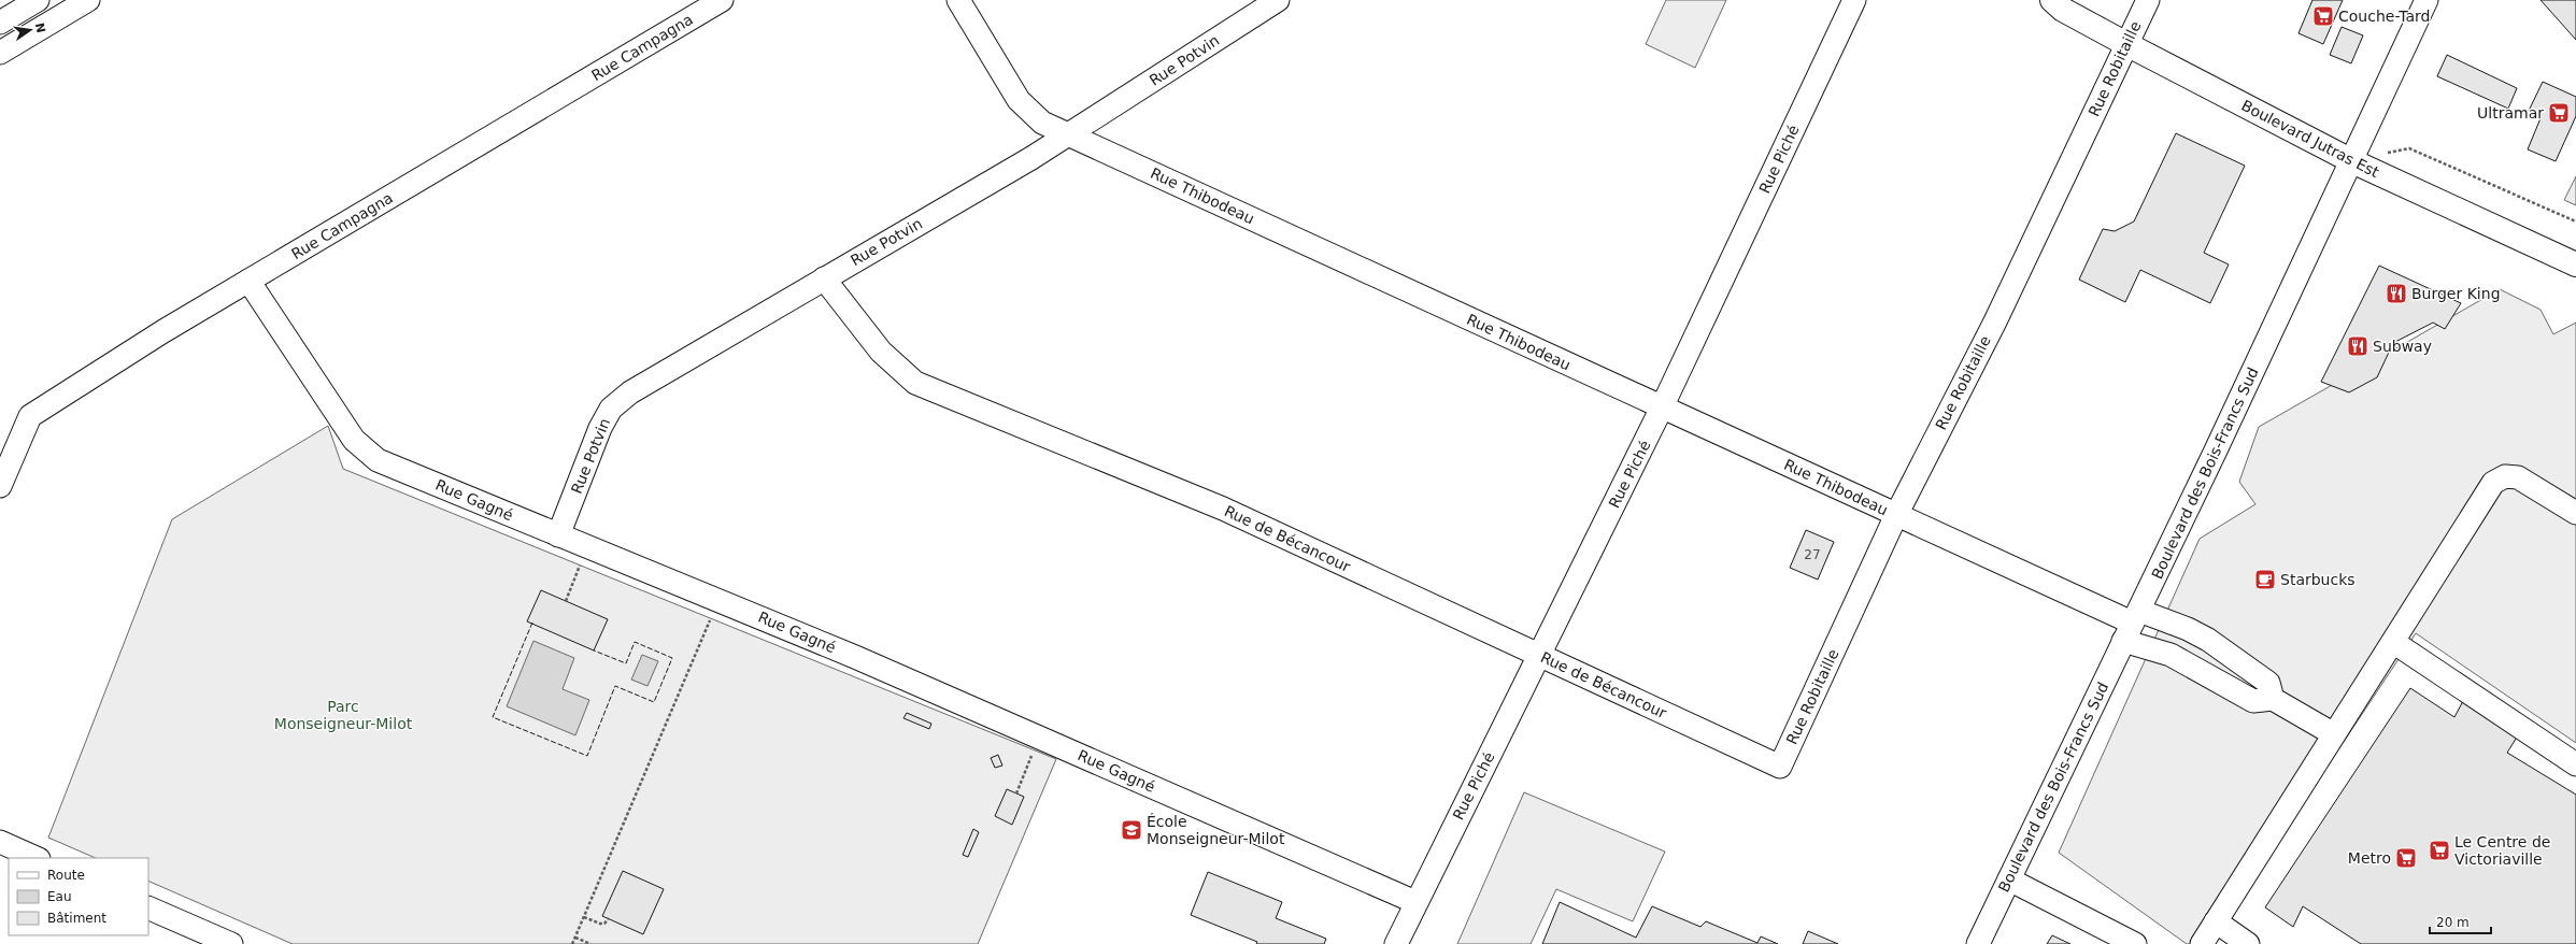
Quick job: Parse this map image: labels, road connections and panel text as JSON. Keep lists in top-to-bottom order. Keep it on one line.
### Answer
{"streets":{"main road":["Boulevard Jutras Est"],"street":["Rue Campagna","Rue Potvin","Rue Robitaille","Rue Piché","Rue Thibodeau","Boulevard des Bois-Francs Sud","Rue Gagné","Rue de Bécancour"]},"crossings":[["Rue Campagna","Rue Gagné"],["Rue Potvin","Rue Thibodeau"],["Rue Potvin","Rue Gagné"],["Rue Potvin","Rue de Bécancour"],["Rue Robitaille","Boulevard Jutras Est"],["Rue Robitaille","Rue Thibodeau"],["Rue Robitaille","Rue de Bécancour"],["Boulevard Jutras Est","Boulevard des Bois-Francs Sud"],["Rue Piché","Rue Thibodeau"],["Rue Piché","Rue Gagné"],["Rue Piché","Rue de Bécancour"],["Rue Thibodeau","Boulevard des Bois-Francs Sud"]],"parks":["Parc Monseigneur-Milot"],"places":{"supermarket":["Couche-Tard","Ultramar","Le Centre de Victoriaville","Metro"],"restaurant":["Burger King","Subway"],"cafe":["Starbucks"],"school or university":["École Monseigneur-Milot"]},"house_numbers":["27"],"legend":["Route","Eau","Bâtiment"],"scale_bar":"20 m","north":"right"}
